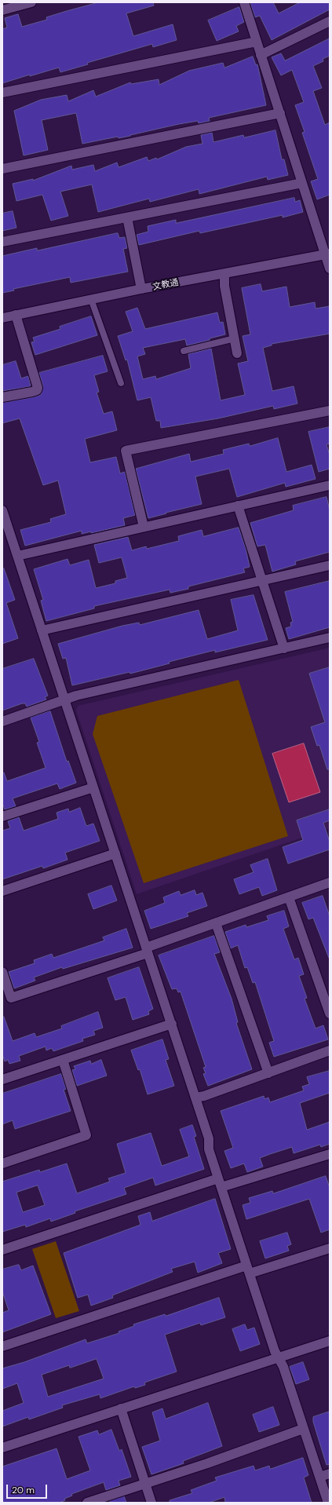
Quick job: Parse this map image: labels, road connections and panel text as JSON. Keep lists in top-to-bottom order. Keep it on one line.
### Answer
{"streets":{"street":["文教通"]},"scale_bar":"20 m"}
